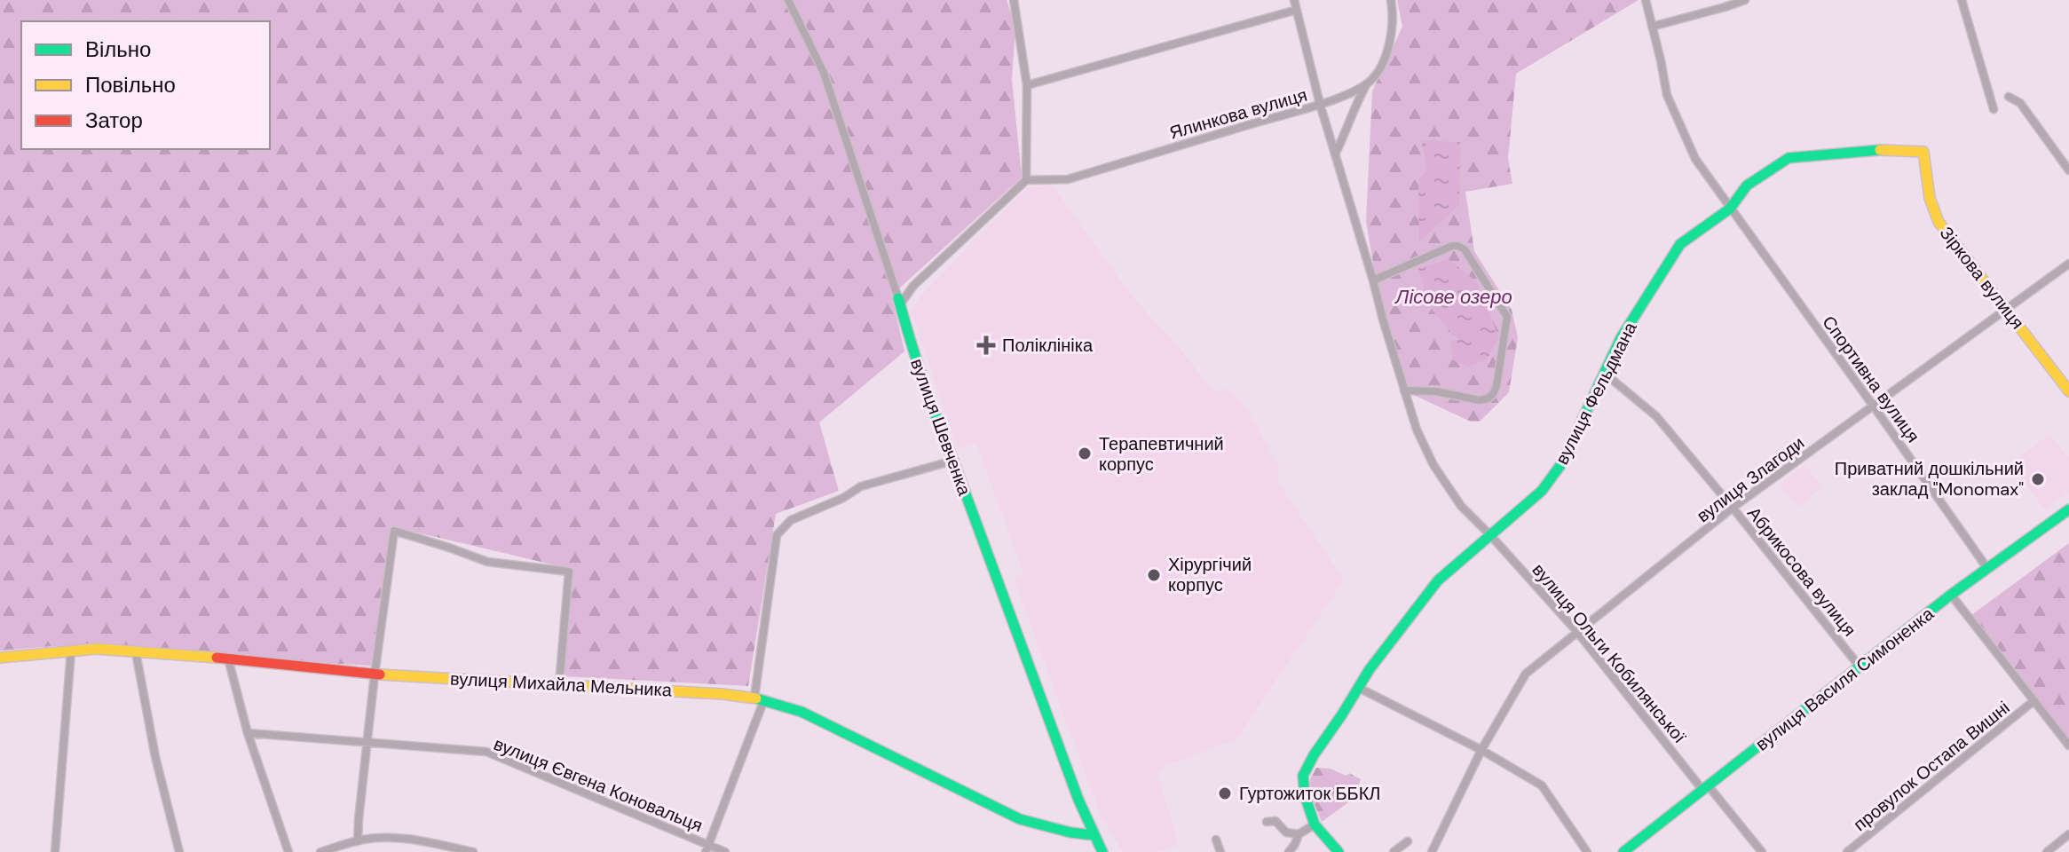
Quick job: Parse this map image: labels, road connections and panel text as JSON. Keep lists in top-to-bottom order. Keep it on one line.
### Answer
{"streets":{"street":["Ялинкова вулиця","Зіркова вулиця","Спортивна вулиця","вулиця Фельдмана","вулиця Шевченка","вулиця Злагоди","Абрикосова вулиця","вулиця Ольги Кобилянської","вулиця Василя Симоненка","вулиця Михайла Мельника","провулок Остапа Вишні","вулиця Євгена Коновальця"]},"crossings":[["Ялинкова вулиця","вулиця Ольги Кобилянської"],["Зіркова вулиця","Спортивна вулиця"],["Зіркова вулиця","вулиця Фельдмана"],["Зіркова вулиця","вулиця Злагоди"],["Спортивна вулиця","вулиця Фельдмана"],["Спортивна вулиця","вулиця Злагоди"],["Спортивна вулиця","вулиця Василя Симоненка"],["вулиця Фельдмана","Абрикосова вулиця"],["вулиця Фельдмана","вулиця Ольги Кобилянської"],["вулиця Шевченка","вулиця Михайла Мельника"],["вулиця Злагоди","Абрикосова вулиця"],["вулиця Злагоди","вулиця Ольги Кобилянської"],["Абрикосова вулиця","вулиця Василя Симоненка"],["вулиця Ольги Кобилянської","вулиця Василя Симоненка"]],"water":["Лісове озеро"],"places":{"health":["Поліклініка"],"other":["Терапевтичний корпус","Приватний дошкільний заклад \"Monomax\"","Хірургічий корпус","Гуртожиток ББКЛ"]},"legend":["Вільно","Повільно","Затор"]}
